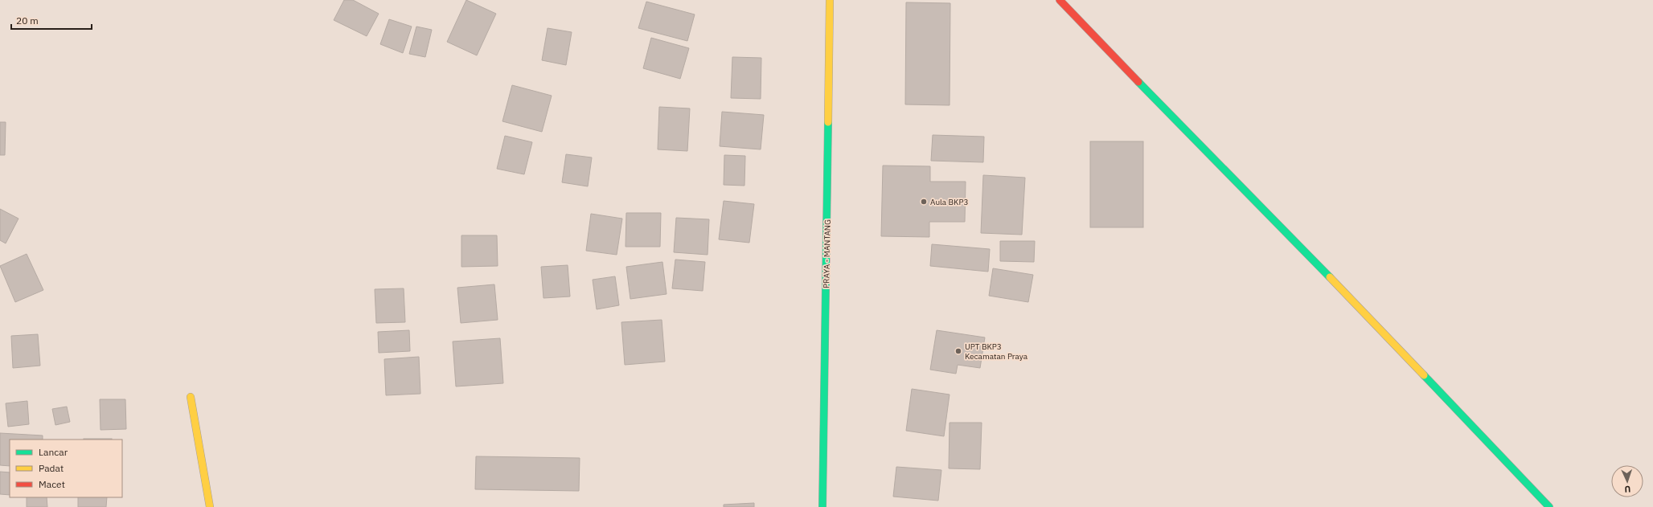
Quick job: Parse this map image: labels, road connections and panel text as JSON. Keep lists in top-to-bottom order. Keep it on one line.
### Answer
{"streets":{"street":["PRAYA - MANTANG"]},"places":["Aula BKP3","UPT BKP3 Kecamatan Praya"],"legend":["Lancar","Padat","Macet"],"scale_bar":"20 m","north":"bottom"}
